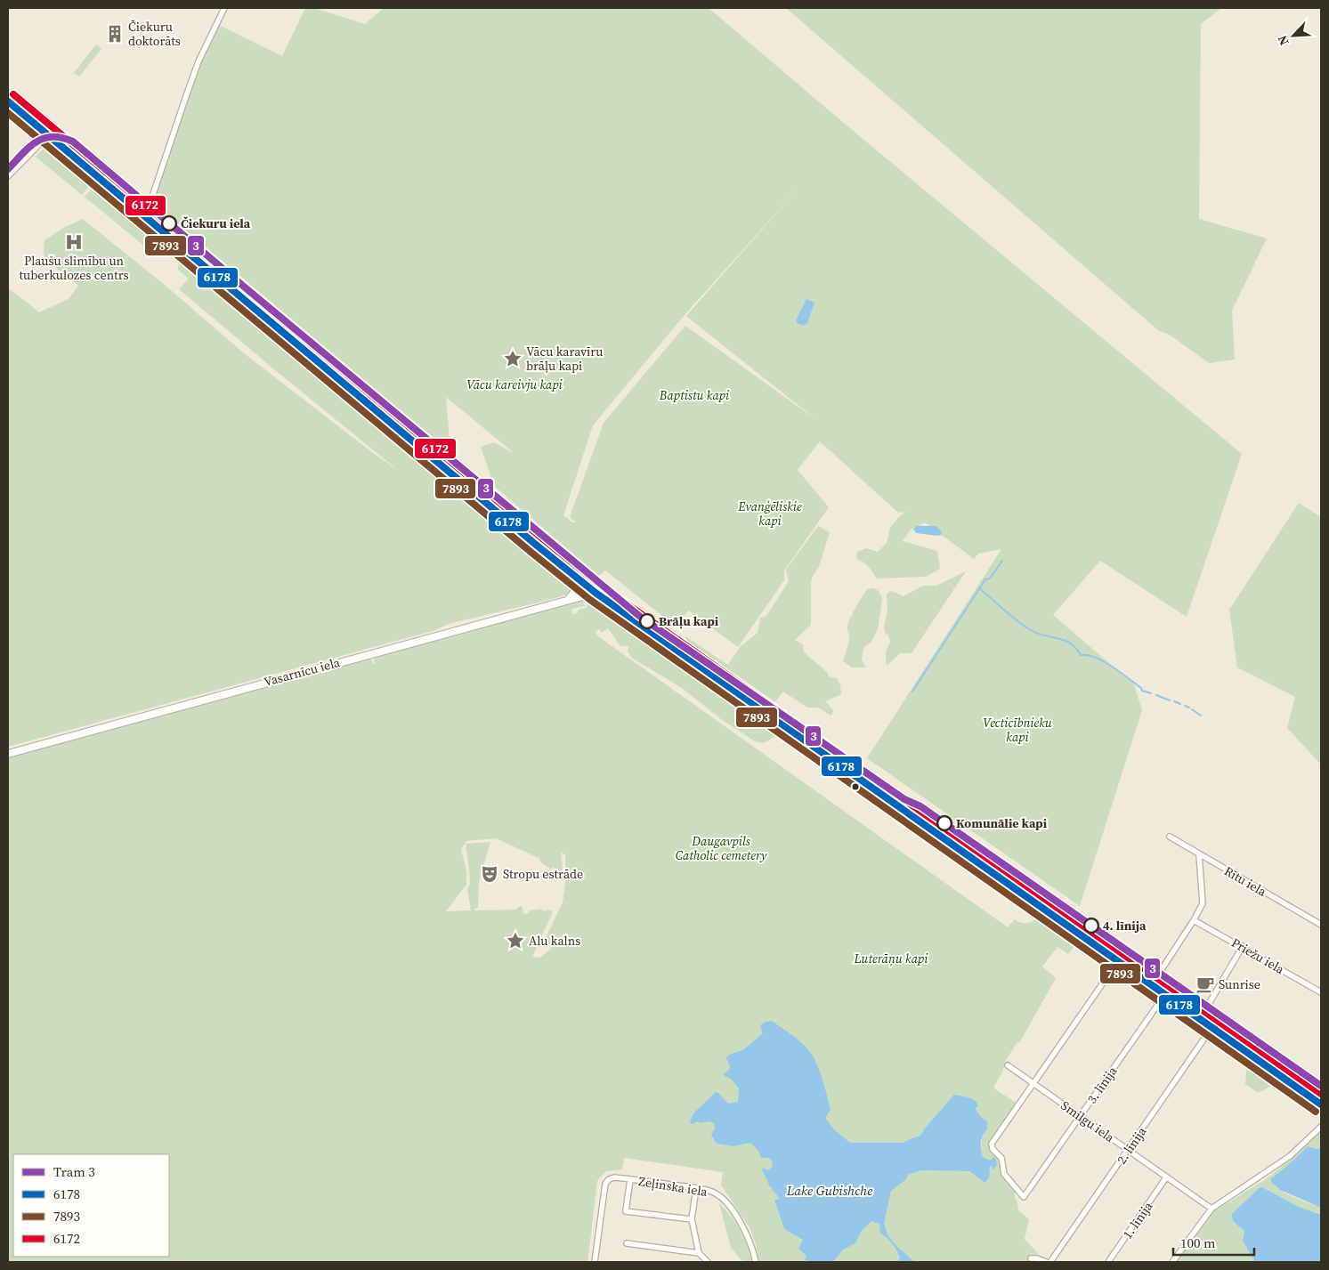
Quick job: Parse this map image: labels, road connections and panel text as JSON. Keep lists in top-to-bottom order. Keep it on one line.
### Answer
{"streets":{"street":["Vasarnīcu iela","Rītu iela","Priežu iela","3. līnija","Smilgu iela","2. līnija","Zeļinska iela","1. līnija"]},"crossings":[["3. līnija","Smilgu iela"],["Smilgu iela","2. līnija"],["Smilgu iela","1. līnija"]],"water":["Lake Gubishche"],"parks":["Vācu kareivju kapi","Baptistu kapi","Evanģēliskie kapi","Vecticībnieku kapi","Daugavpils Catholic cemetery","Luterāņu kapi"],"places":{"building":["Čiekuru doktorāts"],"other":["Čiekuru iela","Brāļu kapi","Komunālie kapi","4. līnija"],"hospital":["Plaušu slimību un tuberkulozes centrs"],"place":["Vācu karavīru brāļu kapi","Alu kalns"],"theatre":["Stropu estrāde"],"cafe":["Sunrise"]},"lines":["transit line 6172","transit line 6178","transit line 7893","tram line 3"],"legend":["Tram 3","6178","7893","6172"],"scale_bar":"100 m","north":"bottom left"}
